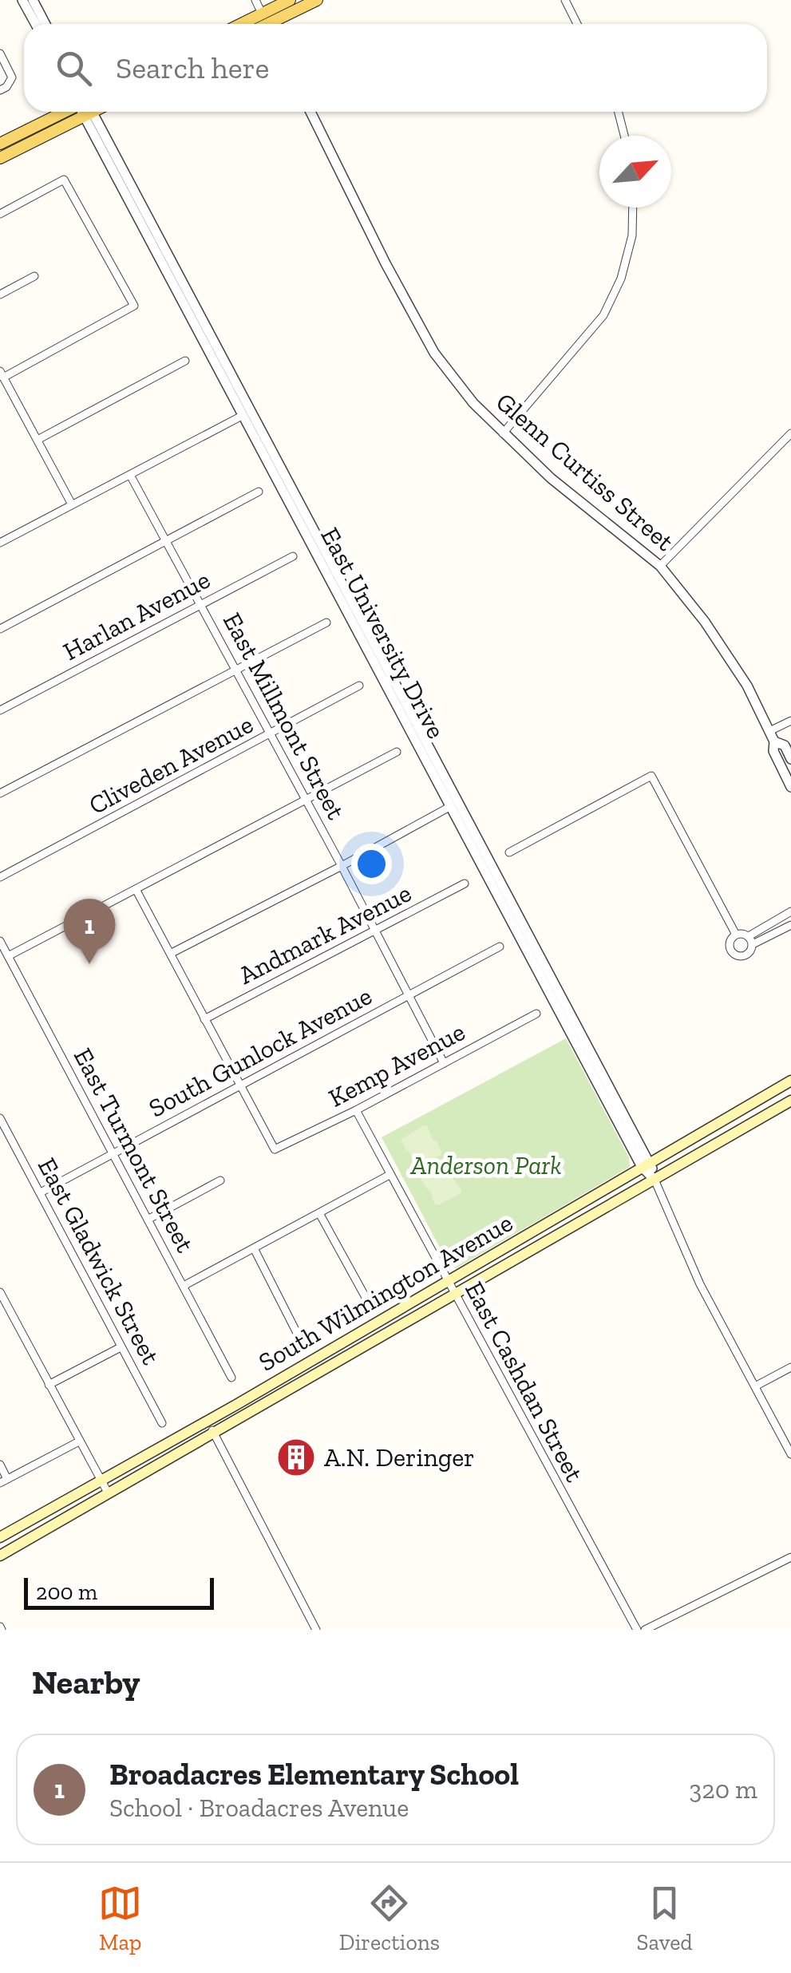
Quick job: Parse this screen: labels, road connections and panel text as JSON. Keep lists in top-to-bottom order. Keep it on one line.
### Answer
{"streets":{"main road":["South Wilmington Avenue"],"street":["Glenn Curtiss Street","Harlan Avenue","East University Drive","East Millmont Street","Cliveden Avenue","Andmark Avenue","South Gunlock Avenue","Kemp Avenue","East Turmont Street","East Gladwick Street","East Cashdan Street"]},"crossings":[["Harlan Avenue","East Millmont Street"],["East University Drive","South Wilmington Avenue"],["East Millmont Street","Cliveden Avenue"],["East Millmont Street","Andmark Avenue"],["East Millmont Street","South Gunlock Avenue"],["East Millmont Street","Kemp Avenue"],["South Gunlock Avenue","Kemp Avenue"],["South Gunlock Avenue","East Turmont Street"],["South Gunlock Avenue","East Gladwick Street"],["Kemp Avenue","East Cashdan Street"],["South Wilmington Avenue","East Cashdan Street"]],"parks":["Anderson Park"],"places":{"building":["A.N. Deringer"]},"scale_bar":"200 m","north":"top right","page":{"search":"Search here","pins":"1","scale":"200 m","heading":"Nearby","list":[{"mark":"1","name":"Broadacres Elementary School","note":"School · Broadacres Avenue","value":"320 m"}],"nav":["Map","Directions","Saved"]}}
